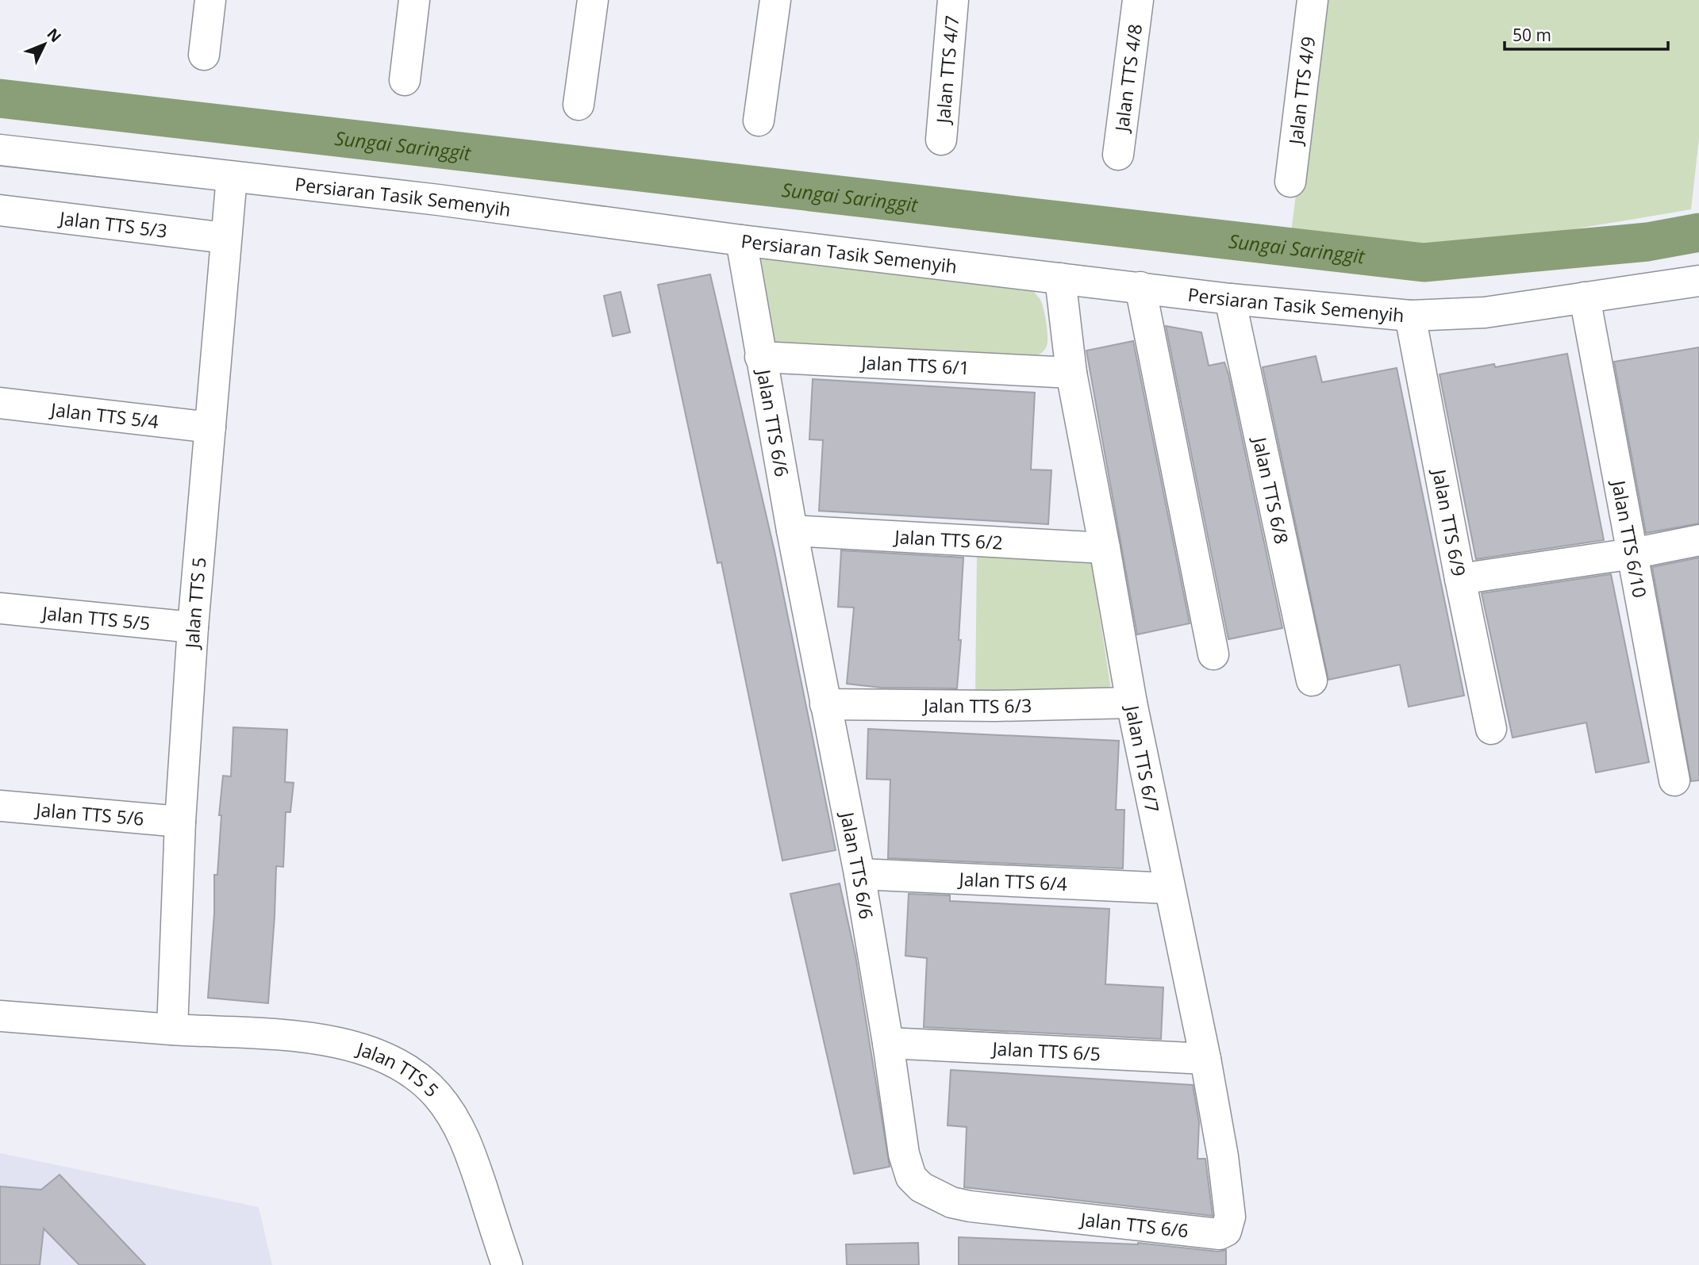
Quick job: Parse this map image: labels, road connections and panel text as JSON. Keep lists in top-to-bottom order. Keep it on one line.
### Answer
{"streets":{"street":["Jalan TTS 4/7","Jalan TTS 4/8","Jalan TTS 4/9","Persiaran Tasik Semenyih","Jalan TTS 5/3","Jalan TTS 6/1","Jalan TTS 5/4","Jalan TTS 6/6","Jalan TTS 6/8","Jalan TTS 6/9","Jalan TTS 6/2","Jalan TTS 6/10","Jalan TTS 5","Jalan TTS 5/5","Jalan TTS 6/3","Jalan TTS 6/7","Jalan TTS 5/6","Jalan TTS 6/4","Jalan TTS 6/5"]},"crossings":[["Persiaran Tasik Semenyih","Jalan TTS 6/6"],["Persiaran Tasik Semenyih","Jalan TTS 6/8"],["Persiaran Tasik Semenyih","Jalan TTS 6/9"],["Persiaran Tasik Semenyih","Jalan TTS 6/10"],["Persiaran Tasik Semenyih","Jalan TTS 5"],["Persiaran Tasik Semenyih","Jalan TTS 6/7"],["Jalan TTS 5/3","Jalan TTS 5"],["Jalan TTS 6/1","Jalan TTS 6/6"],["Jalan TTS 6/1","Jalan TTS 6/7"],["Jalan TTS 5/4","Jalan TTS 5"],["Jalan TTS 6/6","Jalan TTS 6/2"],["Jalan TTS 6/6","Jalan TTS 6/3"],["Jalan TTS 6/6","Jalan TTS 6/7"],["Jalan TTS 6/6","Jalan TTS 6/4"],["Jalan TTS 6/6","Jalan TTS 6/5"],["Jalan TTS 6/2","Jalan TTS 6/7"],["Jalan TTS 5","Jalan TTS 5/5"],["Jalan TTS 5","Jalan TTS 5/6"],["Jalan TTS 6/3","Jalan TTS 6/7"],["Jalan TTS 6/7","Jalan TTS 6/4"],["Jalan TTS 6/7","Jalan TTS 6/5"]],"water":["Sungai Saringgit"],"scale_bar":"50 m","north":"top right"}
